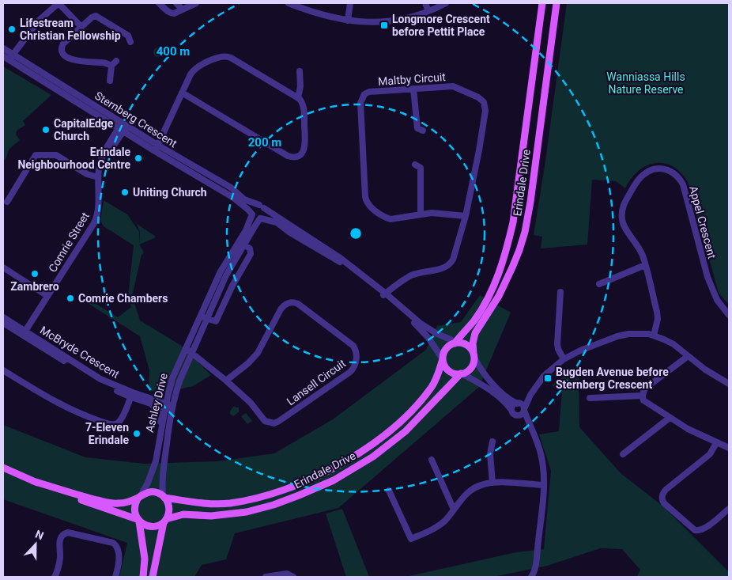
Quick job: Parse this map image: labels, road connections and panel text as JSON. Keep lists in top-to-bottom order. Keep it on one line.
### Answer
{"streets":{"main road":["Erindale Drive"],"street":["Maltby Circuit","Sternberg Crescent","Appel Crescent","Comrie Street","McBryde Crescent","Lansell Circuit","Ashley Drive"]},"crossings":[["Maltby Circuit","Sternberg Crescent"],["Sternberg Crescent","Erindale Drive"],["Sternberg Crescent","Comrie Street"],["Sternberg Crescent","Ashley Drive"],["Erindale Drive","Ashley Drive"],["Comrie Street","McBryde Crescent"],["McBryde Crescent","Ashley Drive"],["Lansell Circuit","Ashley Drive"]],"parks":["Wanniassa Hills Nature Reserve"],"places":{"transit":["Longmore Crescent before Pettit Place","Bugden Avenue before Sternberg Crescent"],"other":["Lifestream Christian Fellowship","CapitalEdge Church","Erindale Neighbourhood Centre","Uniting Church","Zambrero","Comrie Chambers","7-Eleven Erindale"]},"north":"top","rings":["400 m","200 m"]}
